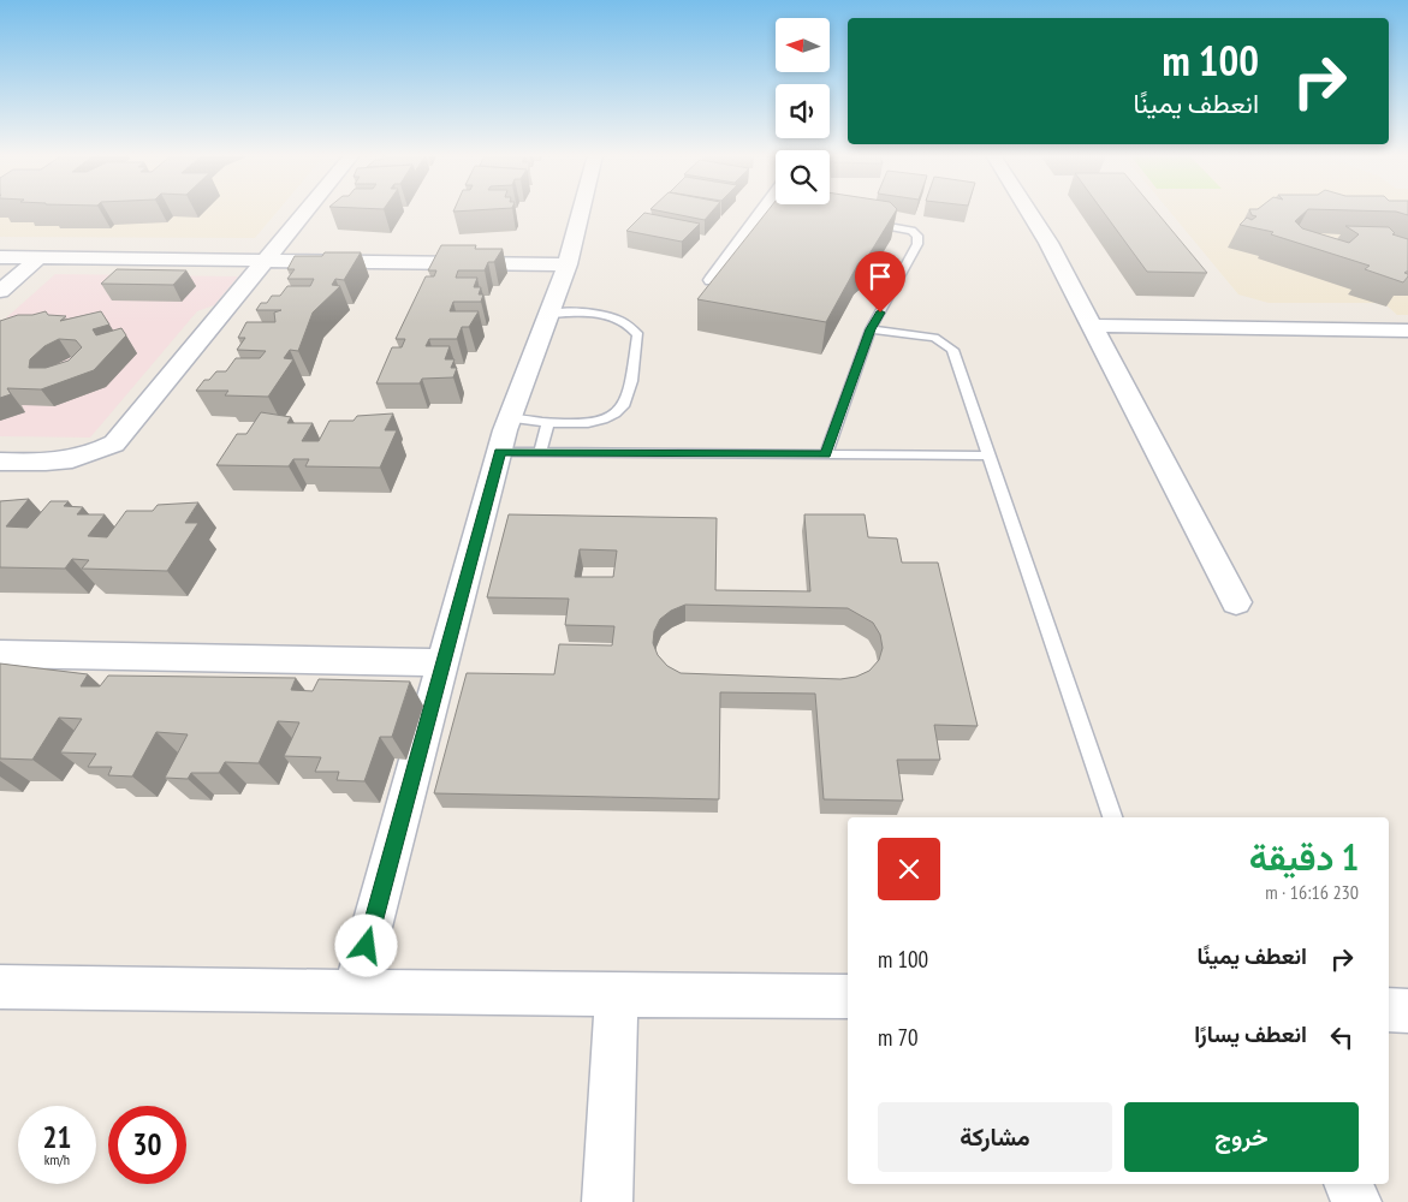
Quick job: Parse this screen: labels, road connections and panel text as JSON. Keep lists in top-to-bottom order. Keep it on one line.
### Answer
{"north":"left","page":{"turn":["100 m","انعطف يمينًا"],"heading":["1 دقيقة","230 m · 16:16"],"list":[{"name":"انعطف يمينًا","value":"100 m"},{"name":"انعطف يسارًا","value":"70 m"}],"buttons":["خروج","مشاركة"],"speed":"21 km/h","limit":"30"}}
